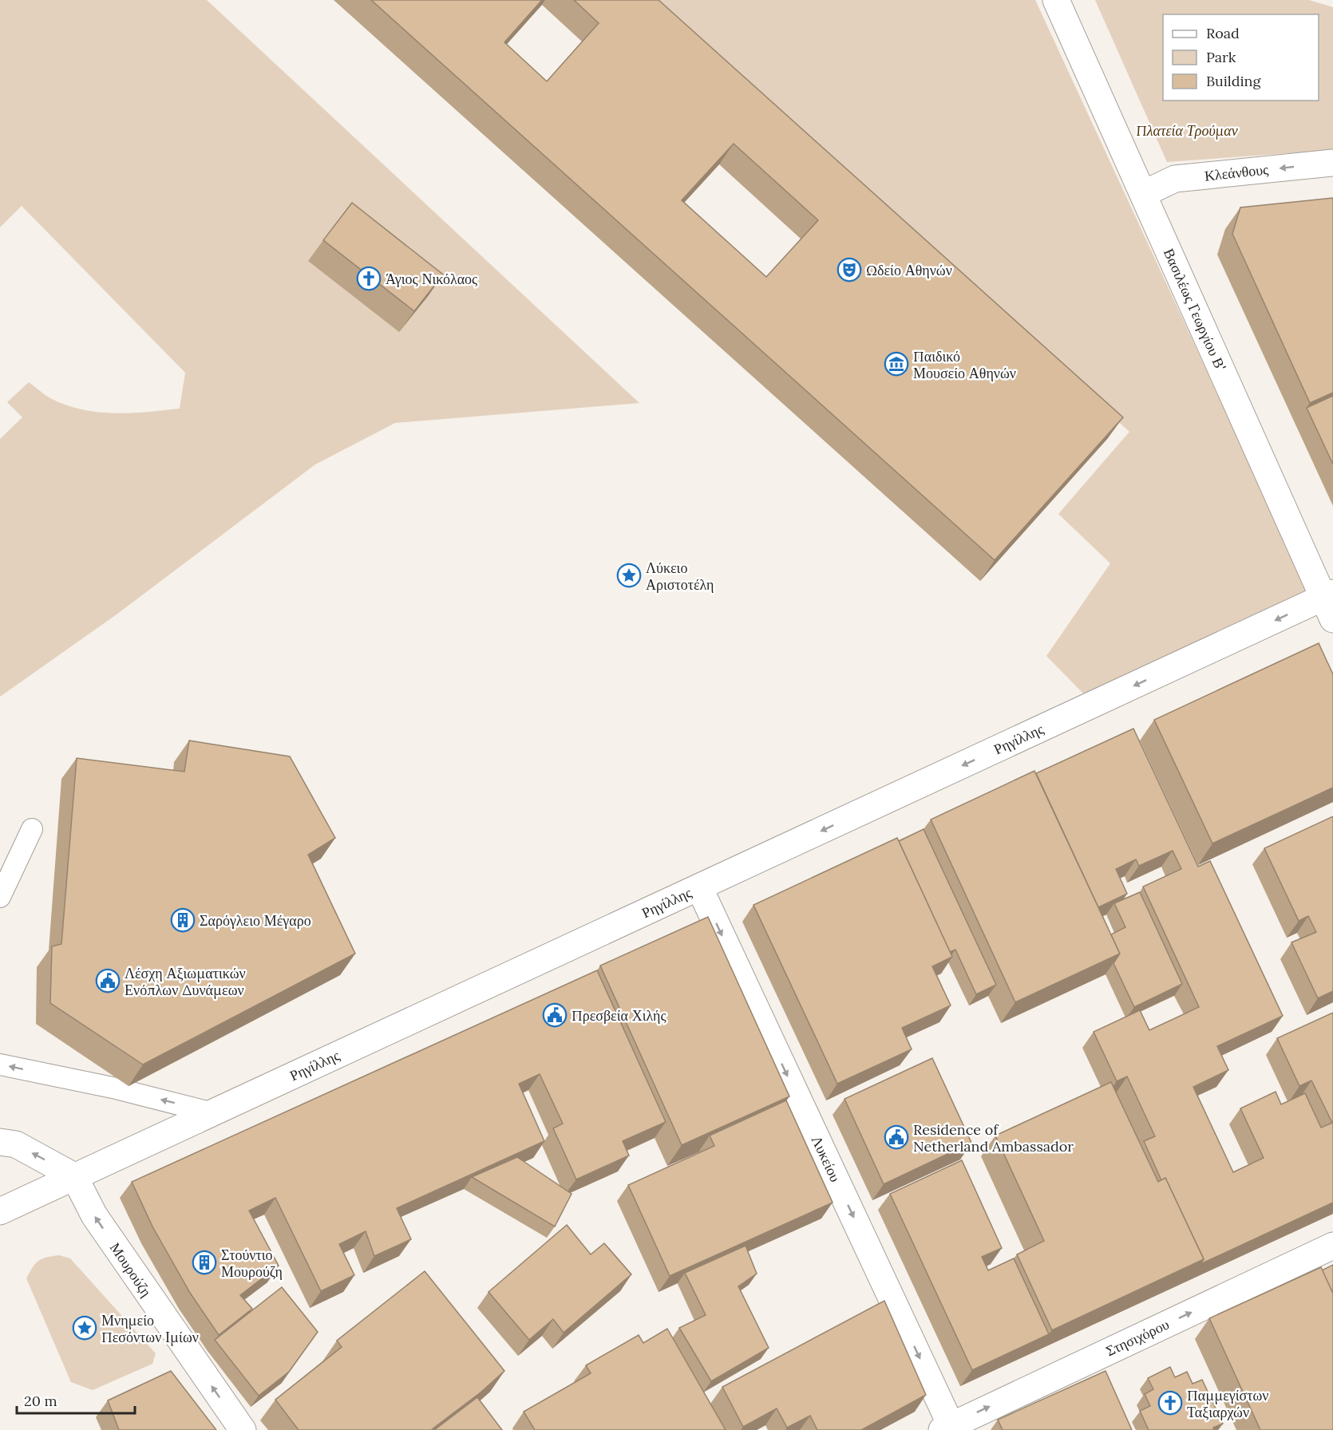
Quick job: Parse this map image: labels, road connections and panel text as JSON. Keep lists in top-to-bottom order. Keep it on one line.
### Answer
{"streets":{"street":["Κλεάνθους","Βασιλέως Γεωργίου Β'","Ρηγίλλης","Λυκείου","Μουρούζη","Στησιχόρου"]},"crossings":[["Κλεάνθους","Βασιλέως Γεωργίου Β'"],["Βασιλέως Γεωργίου Β'","Ρηγίλλης"],["Ρηγίλλης","Λυκείου"],["Ρηγίλλης","Μουρούζη"],["Λυκείου","Στησιχόρου"]],"one_way":["Κλεάνθους","Ρηγίλλης","Λυκείου","Μουρούζη","Στησιχόρου"],"parks":["Πλατεία Τρούμαν"],"places":{"theatre":["Ωδείο Αθηνών"],"church":["Άγιος Νικόλαος","Παμμεγίστων Ταξιαρχών"],"museum":["Παιδικό Μουσείο Αθηνών"],"place":["Λύκειο Αριστοτέλη","Μνημείο Πεσόντων Ιμίων"],"building":["Σαρόγλειο Μέγαρο","Στούντιο Μουρούζη"],"public building":["Λέσχη Αξιωματικών Ενόπλων Δυνάμεων","Πρεσβεία Χιλής","Residence of Netherland Ambassador"]},"legend":["Road","Park","Building"],"scale_bar":"20 m"}
